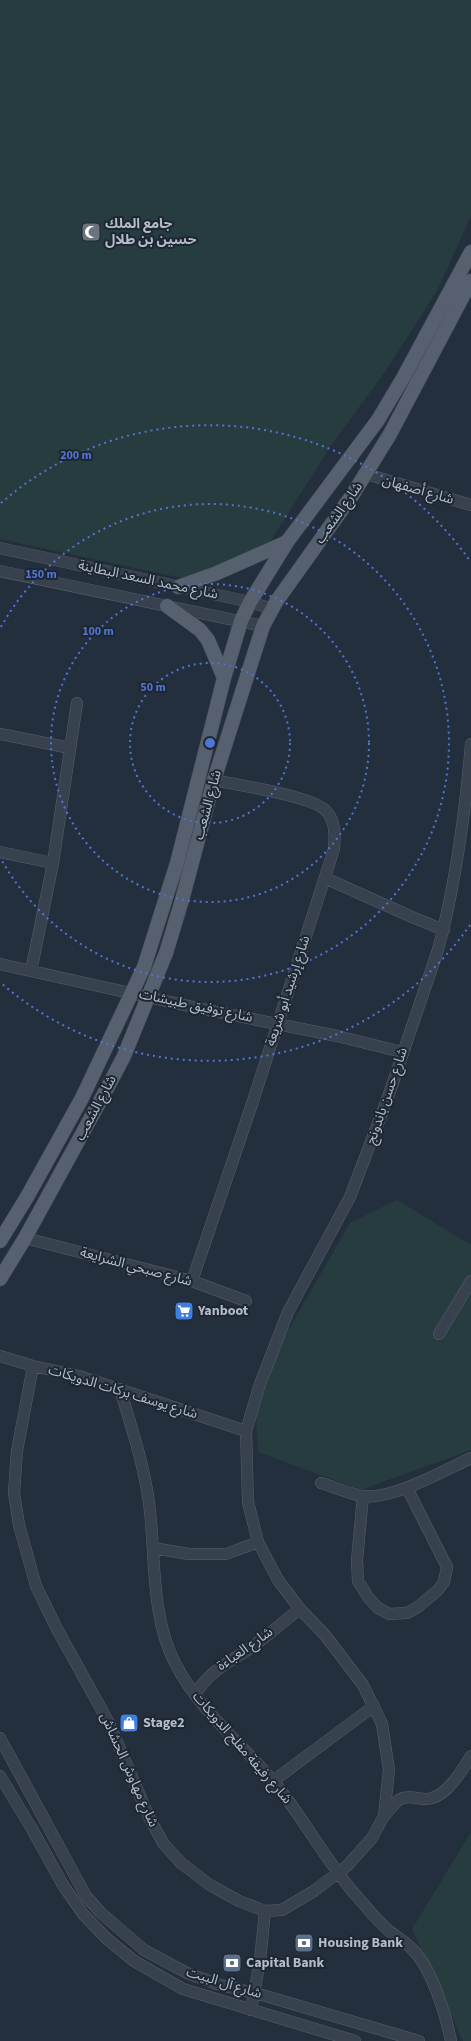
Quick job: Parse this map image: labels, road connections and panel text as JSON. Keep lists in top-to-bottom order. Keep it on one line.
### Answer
{"streets":{"main road":["شارع الشعب"],"street":["شارع أصفهان","شارع محمد السعد البطاينة","شارع إرشيد أبو شريعة","شارع توفيق طبيشات","شارع حسن باندونج","شارع صبحي الشرايعة","شارع يوسف بركات الدويكات","شارع العباءة","شارع رفيفة مفلح الدويكات","شارع مهاوش الحشاش","شارع آل البيت"]},"crossings":[["شارع أصفهان","شارع الشعب"],["شارع الشعب","شارع محمد السعد البطاينة"],["شارع الشعب","شارع إرشيد أبو شريعة"],["شارع الشعب","شارع توفيق طبيشات"],["شارع الشعب","شارع صبحي الشرايعة"],["شارع إرشيد أبو شريعة","شارع توفيق طبيشات"],["شارع إرشيد أبو شريعة","شارع صبحي الشرايعة"],["شارع توفيق طبيشات","شارع حسن باندونج"],["شارع حسن باندونج","شارع يوسف بركات الدويكات"],["شارع يوسف بركات الدويكات","شارع رفيفة مفلح الدويكات"],["شارع يوسف بركات الدويكات","شارع مهاوش الحشاش"],["شارع العباءة","شارع رفيفة مفلح الدويكات"]],"places":{"mosque":["جامع الملك حسين بن طلال"],"supermarket":["Yanboot"],"shop":["Stage2"],"bank":["Housing Bank","Capital Bank"]},"rings":["200 m","150 m","100 m","50 m"]}
